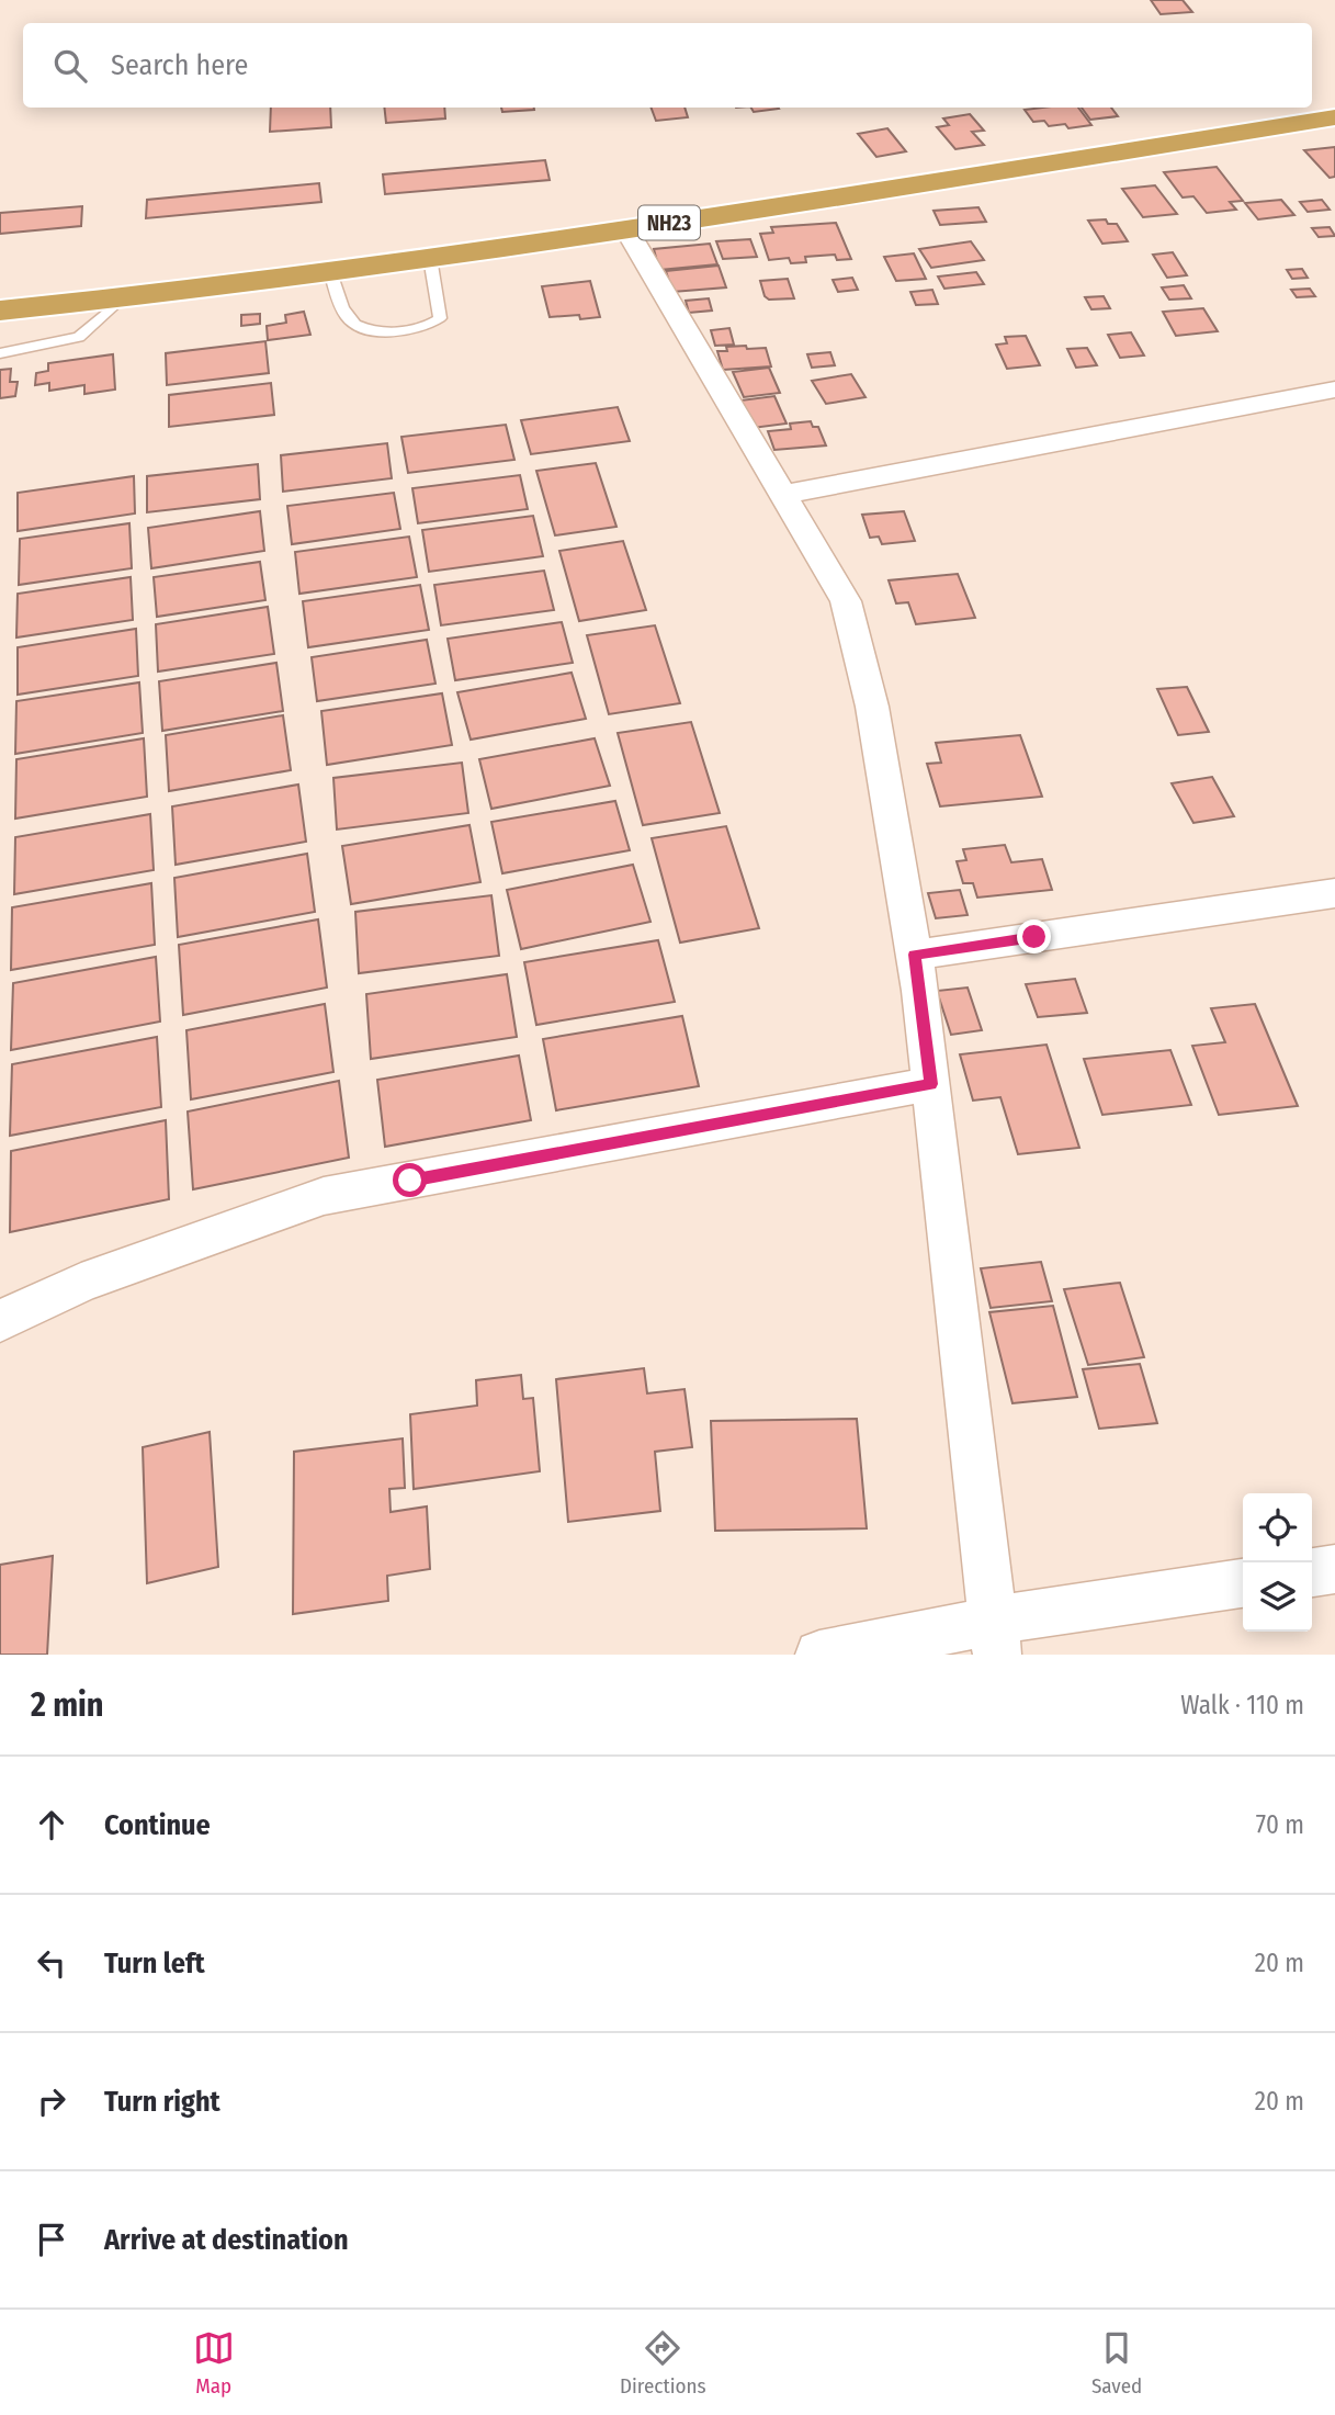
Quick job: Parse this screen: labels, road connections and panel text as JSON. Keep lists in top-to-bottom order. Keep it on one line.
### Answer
{"streets":{"highway":["NH23"]},"page":{"search":"Search here","heading":["2 min","Walk · 110 m"],"list":[["Continue","70 m"],["Turn left","20 m"],["Turn right","20 m"],"Arrive at destination"],"nav":["Map","Directions","Saved"]}}
